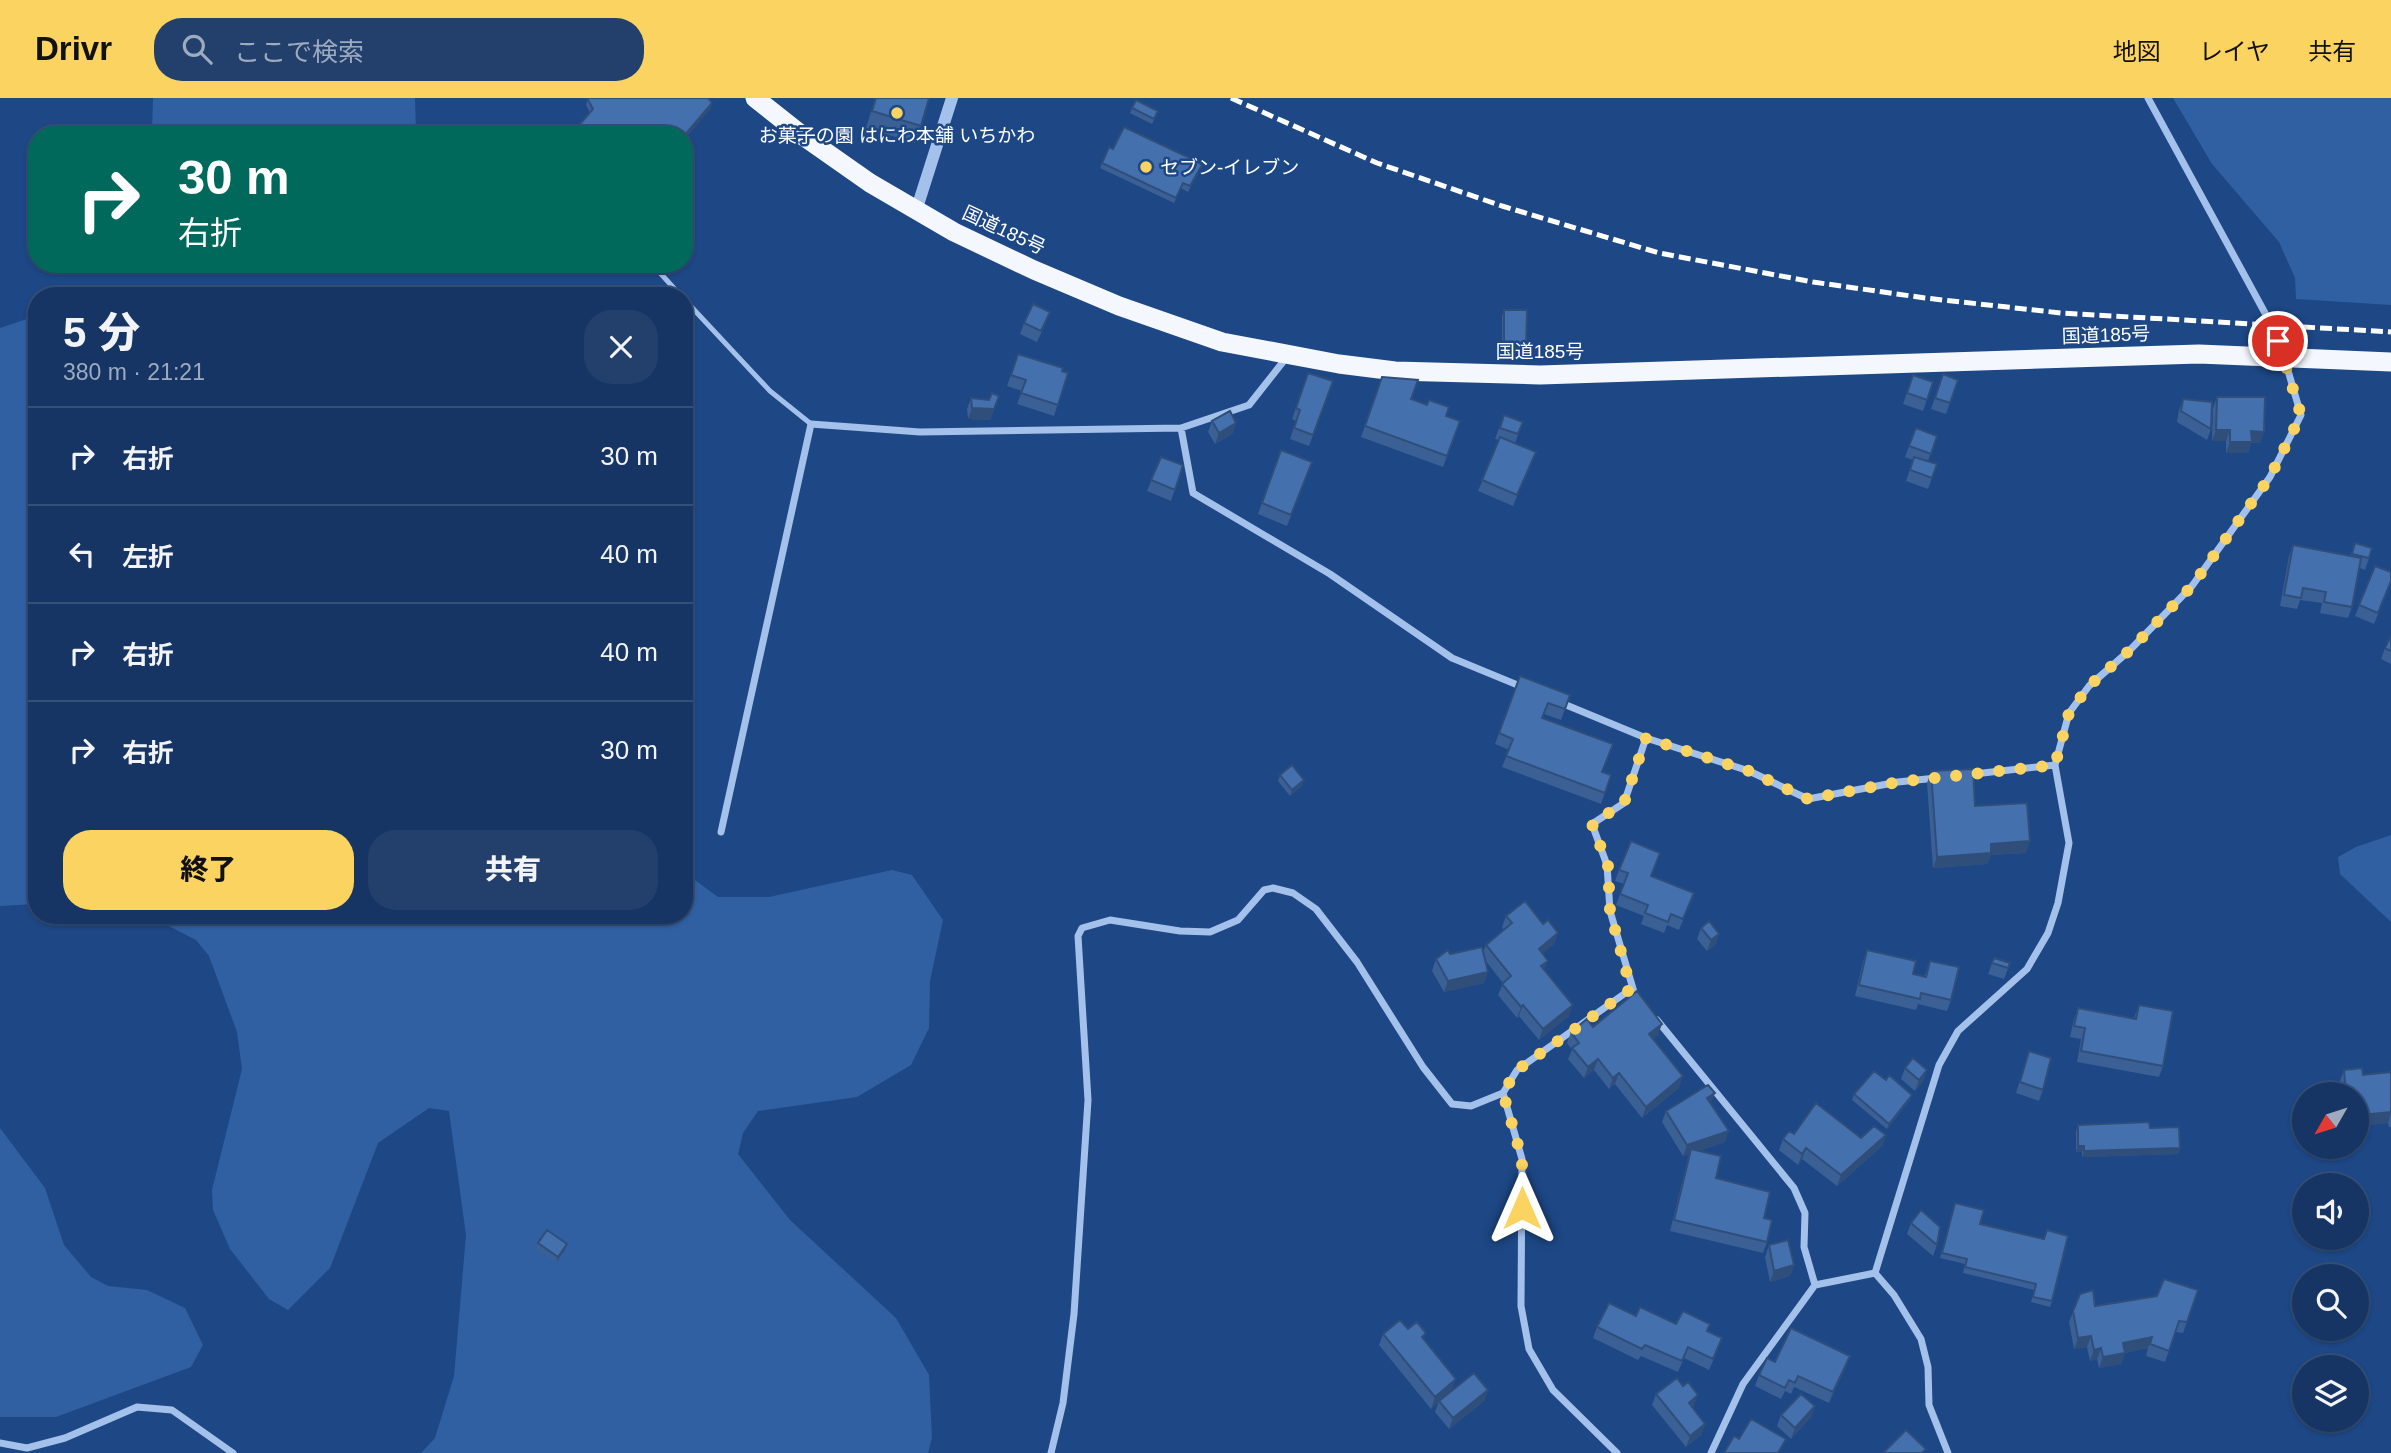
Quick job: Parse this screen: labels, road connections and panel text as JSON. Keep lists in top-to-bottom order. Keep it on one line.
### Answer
{"streets":{"highway":["国道185号"]},"places":["お菓子の園 はにわ本舗 いちかわ","セブン-イレブン"],"north":"bottom left","page":{"header":"Drivr","search":"ここで検索","nav":["地図","レイヤ","共有"],"turn":["30 m","右折"],"heading":["5 分","380 m · 21:21"],"list":[{"name":"右折","value":"30 m"},{"name":"左折","value":"40 m"},{"name":"右折","value":"40 m"},{"name":"右折","value":"30 m"}],"buttons":["終了","共有"]}}
